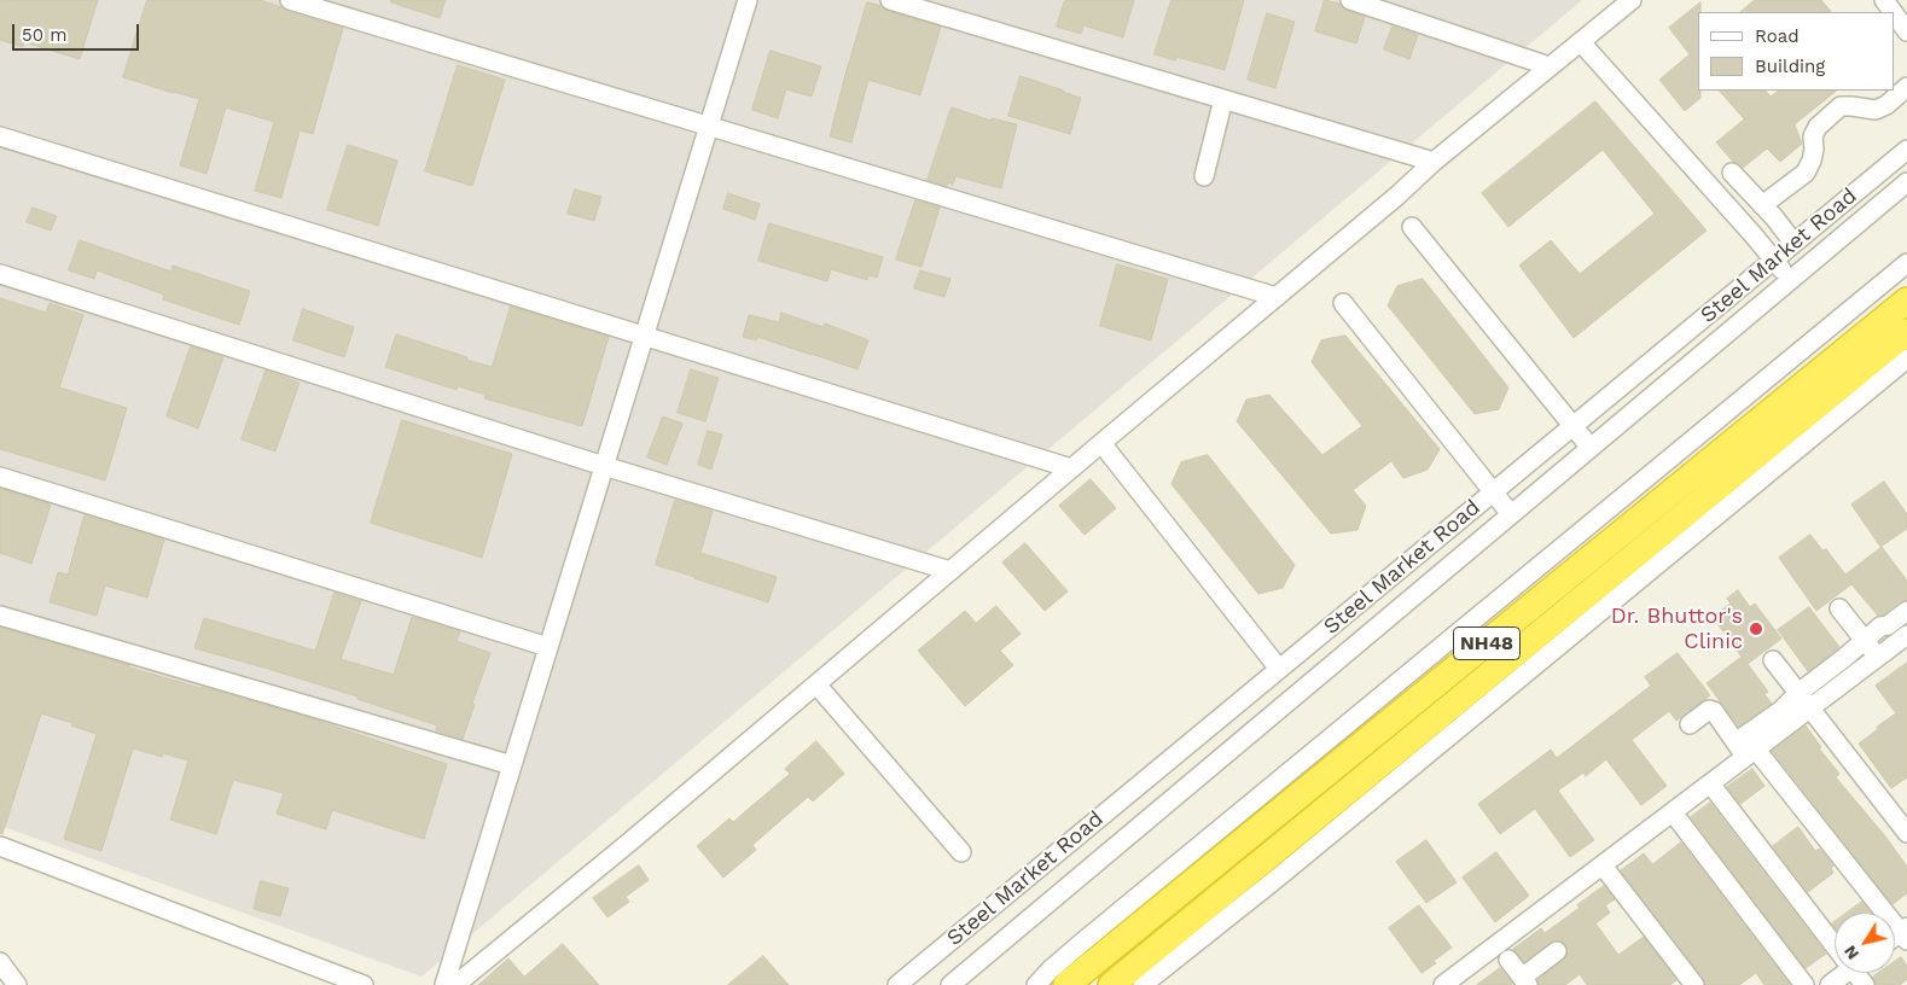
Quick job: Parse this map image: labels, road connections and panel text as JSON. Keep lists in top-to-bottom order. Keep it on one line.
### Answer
{"streets":{"highway":["NH48"],"street":["Steel Market Road"]},"places":["Dr. Bhuttor's Clinic"],"legend":["Road","Building"],"scale_bar":"50 m","north":"bottom left"}
